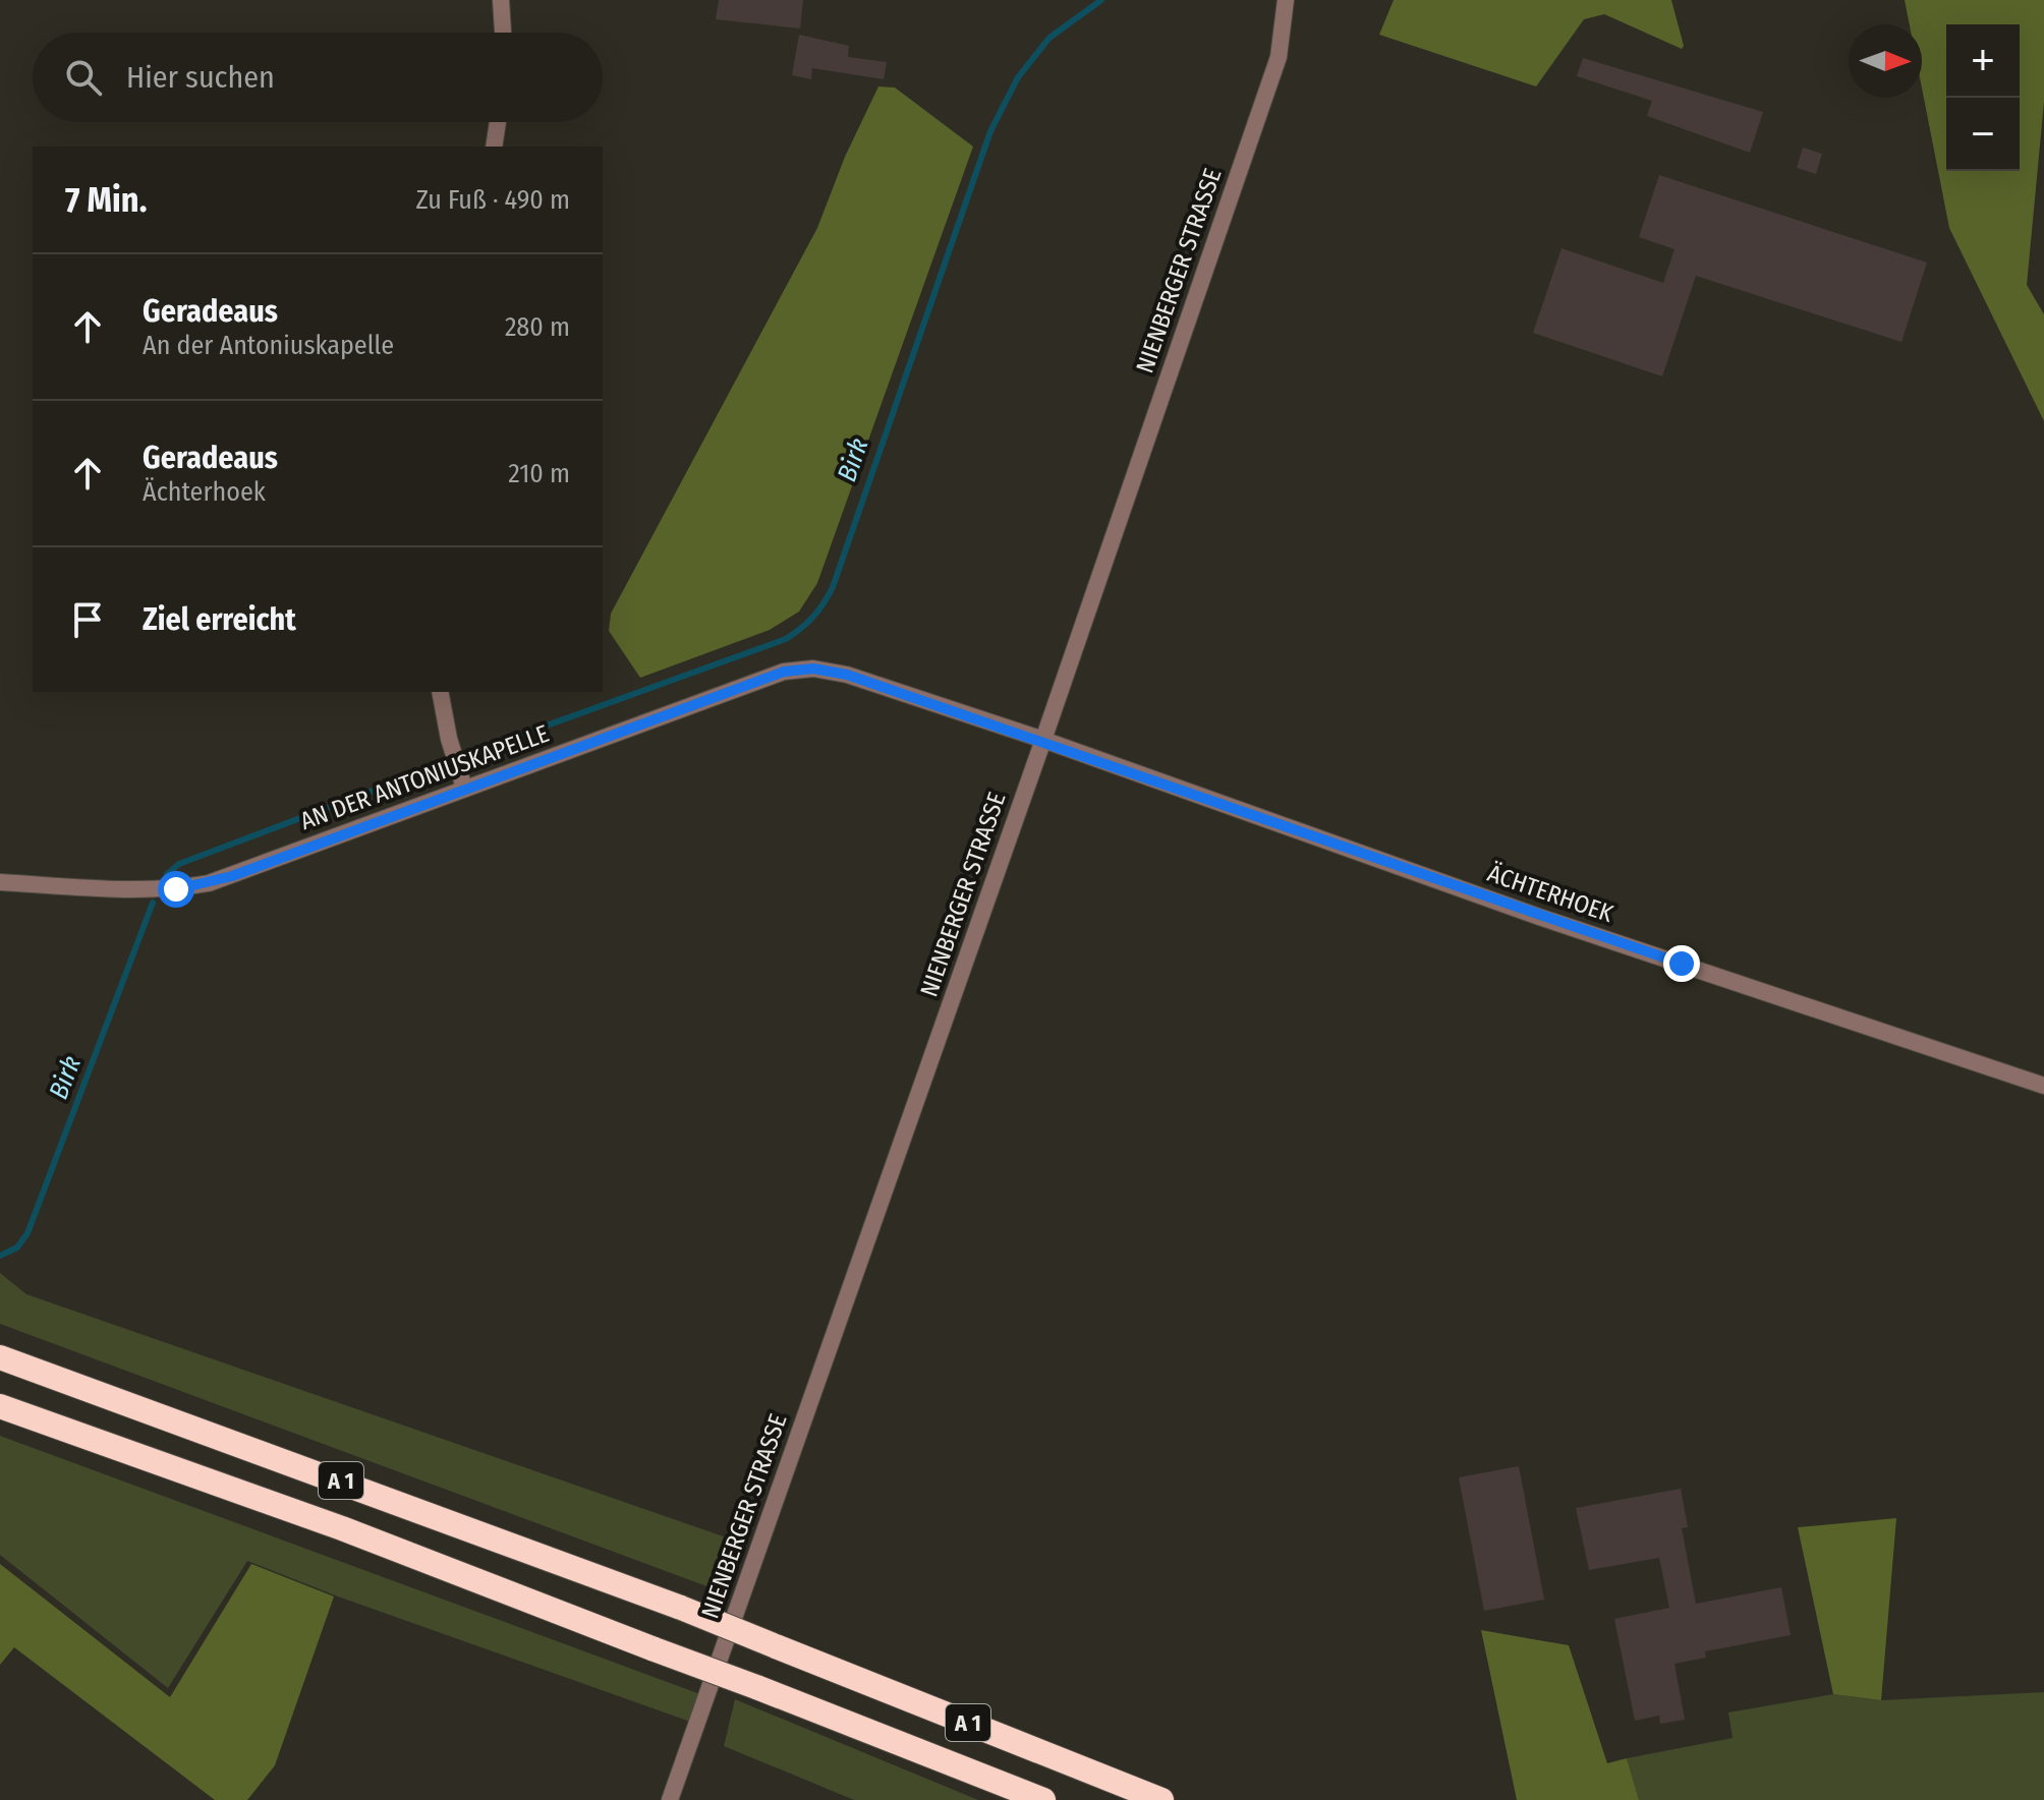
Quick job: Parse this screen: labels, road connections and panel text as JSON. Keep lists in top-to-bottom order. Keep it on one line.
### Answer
{"streets":{"highway":["A 1"],"street":["NIENBERGER STRASSE","AN DER ANTONIUSKAPELLE","ÄCHTERHOEK"]},"crossings":[["NIENBERGER STRASSE","AN DER ANTONIUSKAPELLE"],["NIENBERGER STRASSE","ÄCHTERHOEK"],["AN DER ANTONIUSKAPELLE","ÄCHTERHOEK"]],"water":["Birk"],"north":"right","page":{"map_buttons":["+","−"],"search":"Hier suchen","heading":["7 Min.","Zu Fuß · 490 m"],"list":[["Geradeaus","An der Antoniuskapelle","280 m"],["Geradeaus","Ächterhoek","210 m"],"Ziel erreicht"]}}
